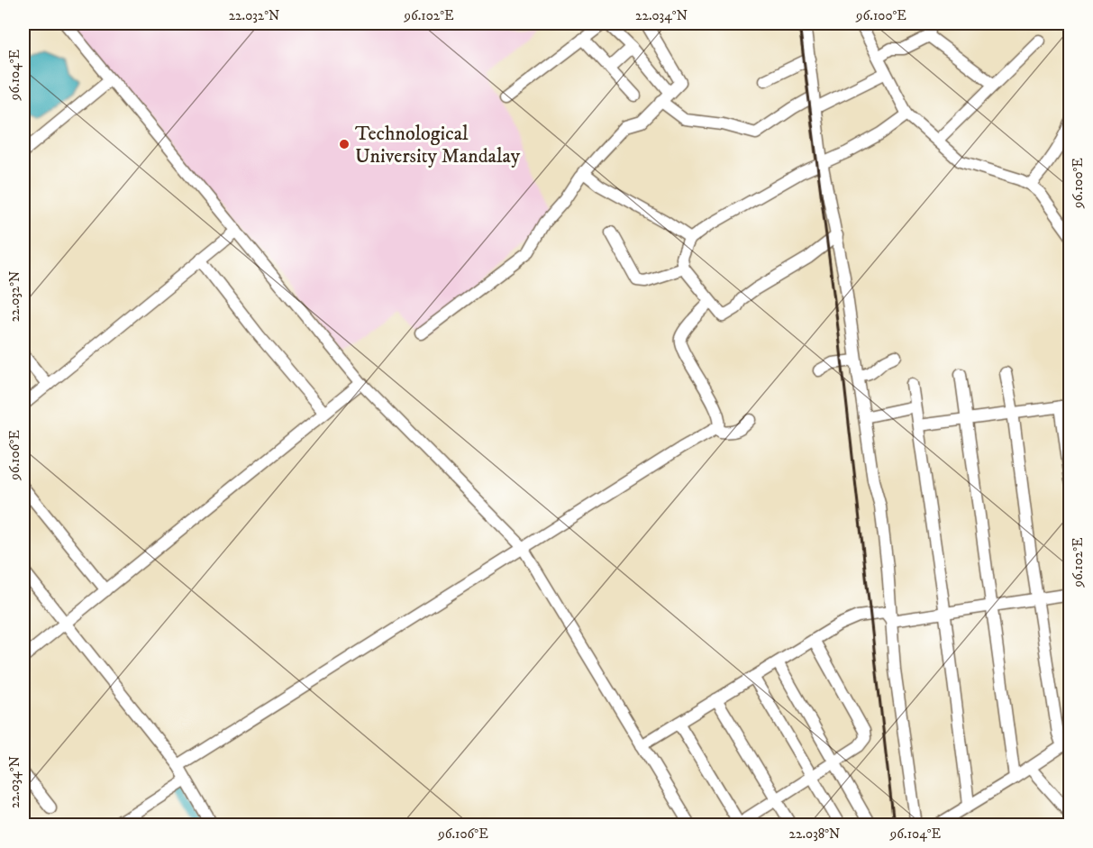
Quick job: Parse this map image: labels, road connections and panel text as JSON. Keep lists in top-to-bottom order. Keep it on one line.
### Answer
{"places":["Technological University Mandalay"],"coordinates":["22.032°N","96.102°E","22.034°N","96.100°E","96.104°E","96.106°E","22.038°N"]}
